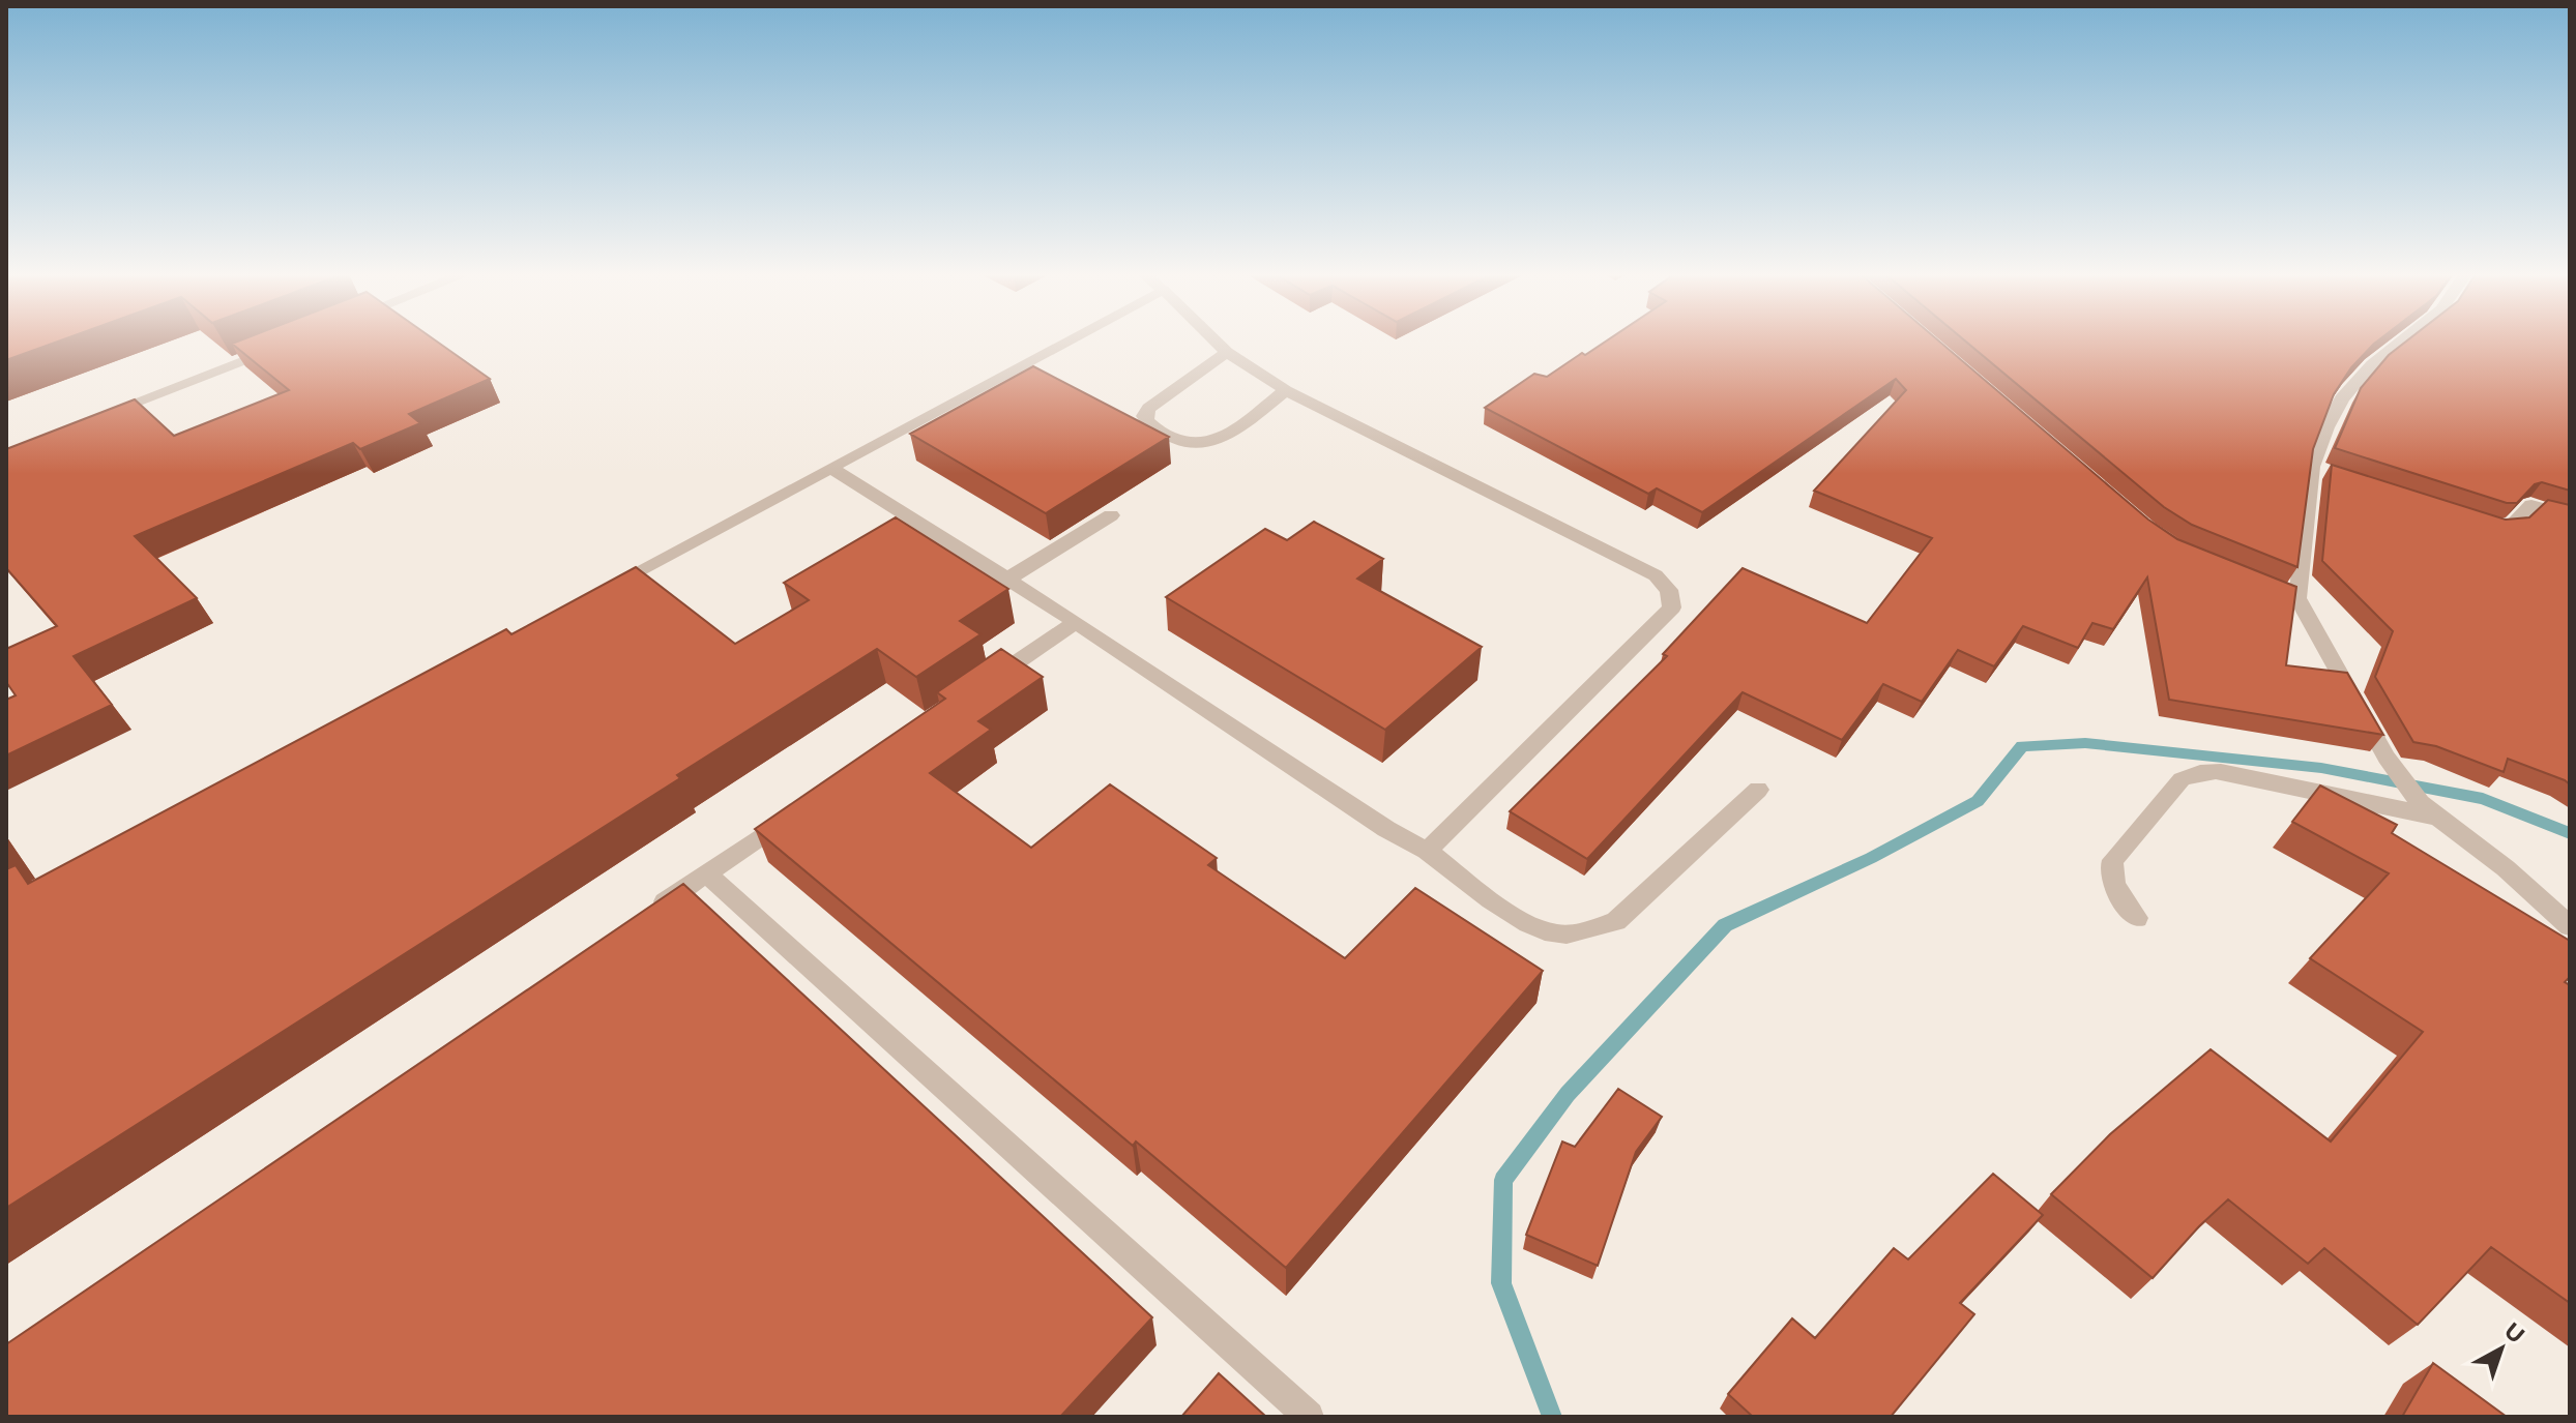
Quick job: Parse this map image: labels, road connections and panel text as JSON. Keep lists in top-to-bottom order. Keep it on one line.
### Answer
{"north":"top right"}
